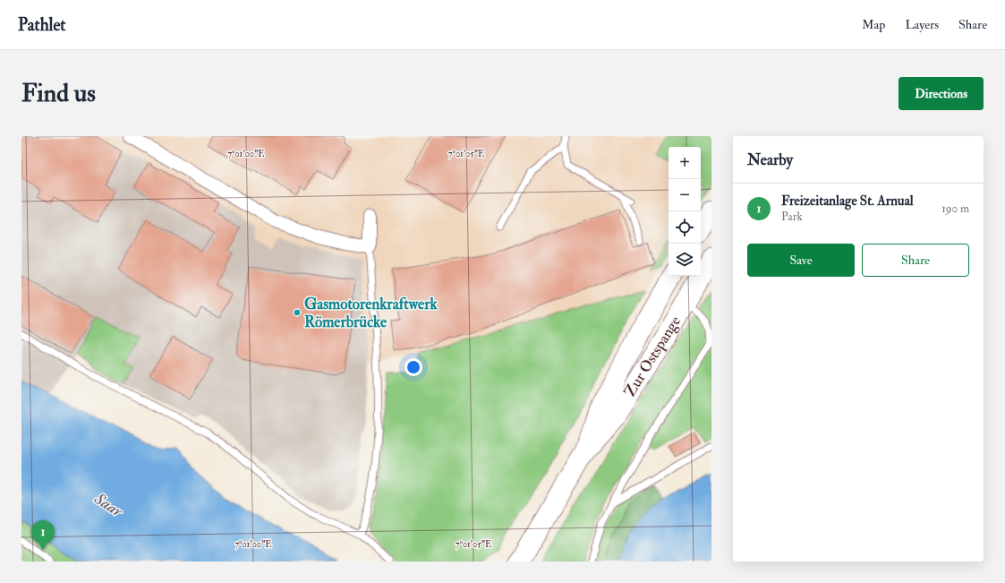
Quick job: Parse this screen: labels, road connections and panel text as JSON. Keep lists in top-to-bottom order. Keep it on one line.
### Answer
{"streets":{"main road":["Zur Ostspange"]},"water":["Saar"],"places":["Gasmotorenkraftwerk Römerbrücke"],"page":{"header":"Pathlet","nav":["Map","Layers","Share"],"buttons":["Directions",["Save","Share"]],"title":"Find us","heading":"Nearby","map_buttons":["+","−"],"list":[{"mark":"1","name":"Freizeitanlage St. Arnual","note":"Park","value":"190 m"}],"pins":"1"},"coordinates":["7°01'00\"E","7°01'05\"E"]}
